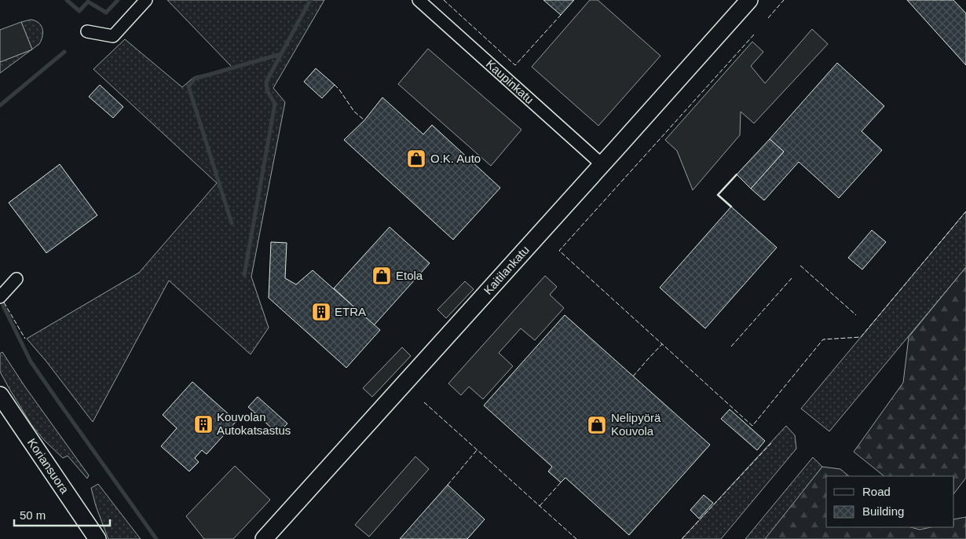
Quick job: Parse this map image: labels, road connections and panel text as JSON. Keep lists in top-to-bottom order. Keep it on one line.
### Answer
{"streets":{"street":["Kaupinkatu","Kaitilankatu","Koriansuora"]},"crossings":[["Kaupinkatu","Kaitilankatu"]],"places":{"shop":["O.K. Auto","Etola","Nelipyörä Kouvola"],"building":["ETRA","Kouvolan Autokatsastus"]},"legend":["Road","Building"],"scale_bar":"50 m"}
